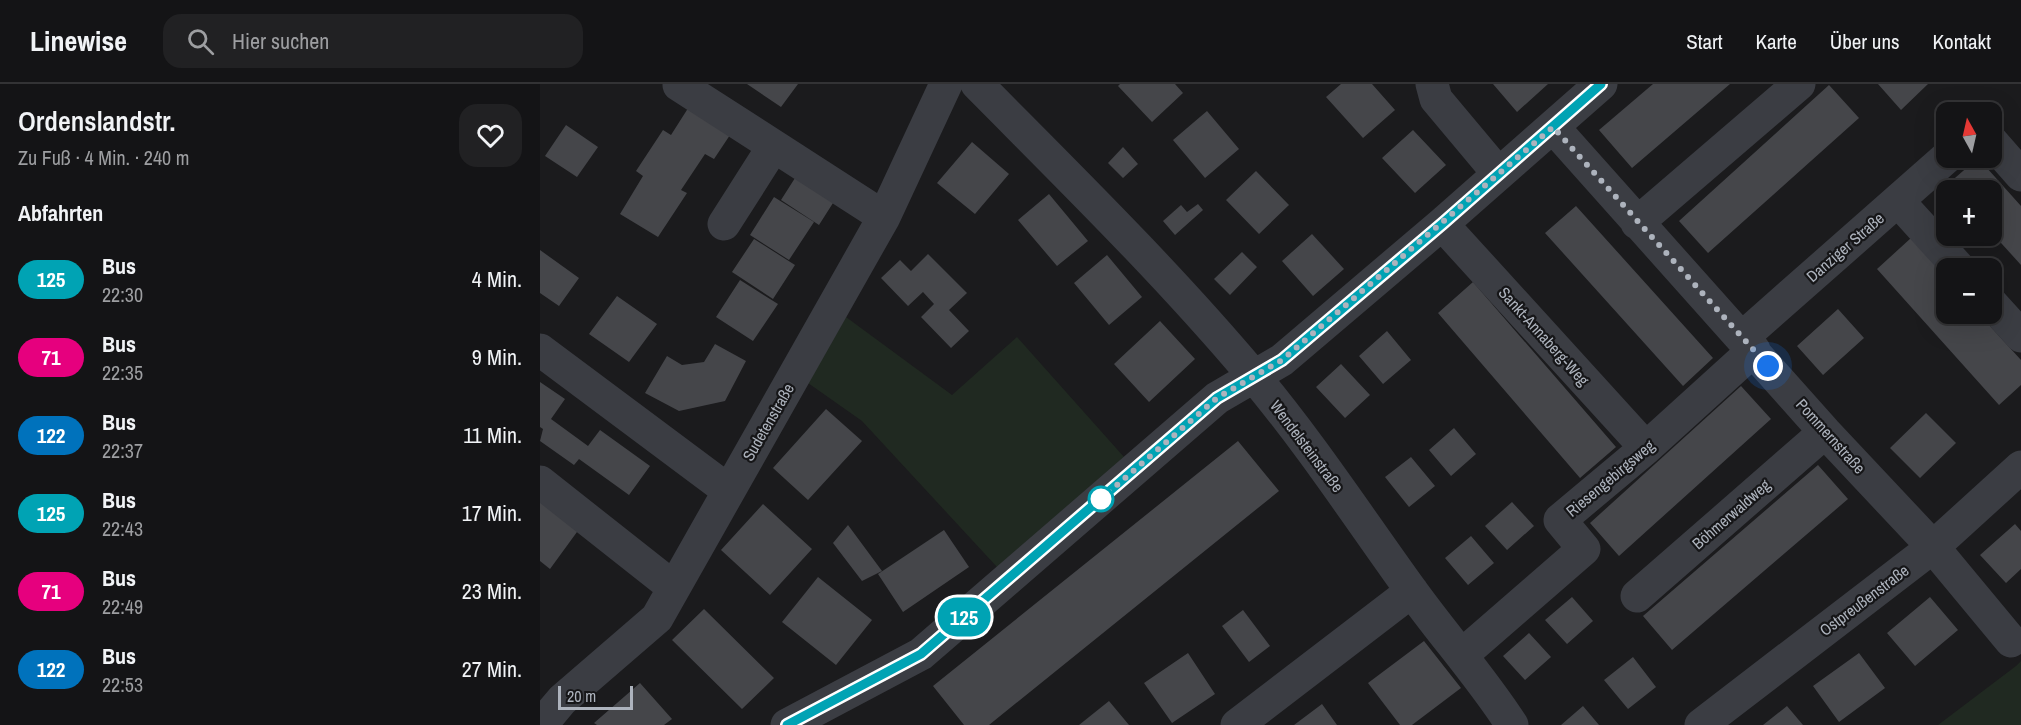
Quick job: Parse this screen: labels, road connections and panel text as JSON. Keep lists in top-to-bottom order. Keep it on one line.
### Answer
{"streets":{"street":["Danziger Straße","Sankt-Annaberg-Weg","Sudetenstraße","Pommernstraße","Wendelsteinstraße","Riesengebirgsweg","Böhmerwaldweg","Ostpreußenstraße"]},"crossings":[["Danziger Straße","Pommernstraße"],["Danziger Straße","Riesengebirgsweg"],["Sankt-Annaberg-Weg","Riesengebirgsweg"],["Pommernstraße","Riesengebirgsweg"],["Pommernstraße","Böhmerwaldweg"],["Pommernstraße","Ostpreußenstraße"],["Wendelsteinstraße","Riesengebirgsweg"]],"lines":["bus line 125"],"scale_bar":"20 m","north":"top","page":{"header":"Linewise","search":"Hier suchen","nav":["Start","Karte","Über uns","Kontakt"],"heading":[["Ordenslandstr.","Zu Fuß · 4 Min. · 240 m"],"Abfahrten"],"on_map":"125","map_buttons":["+","−"],"list":[{"mark":"125","name":"Bus","note":"22:30","value":"4 Min."},{"mark":"71","name":"Bus","note":"22:35","value":"9 Min."},{"mark":"122","name":"Bus","note":"22:37","value":"11 Min."},{"mark":"125","name":"Bus","note":"22:43","value":"17 Min."},{"mark":"71","name":"Bus","note":"22:49","value":"23 Min."},{"mark":"122","name":"Bus","note":"22:53","value":"27 Min."}],"scale":"20 m"}}
